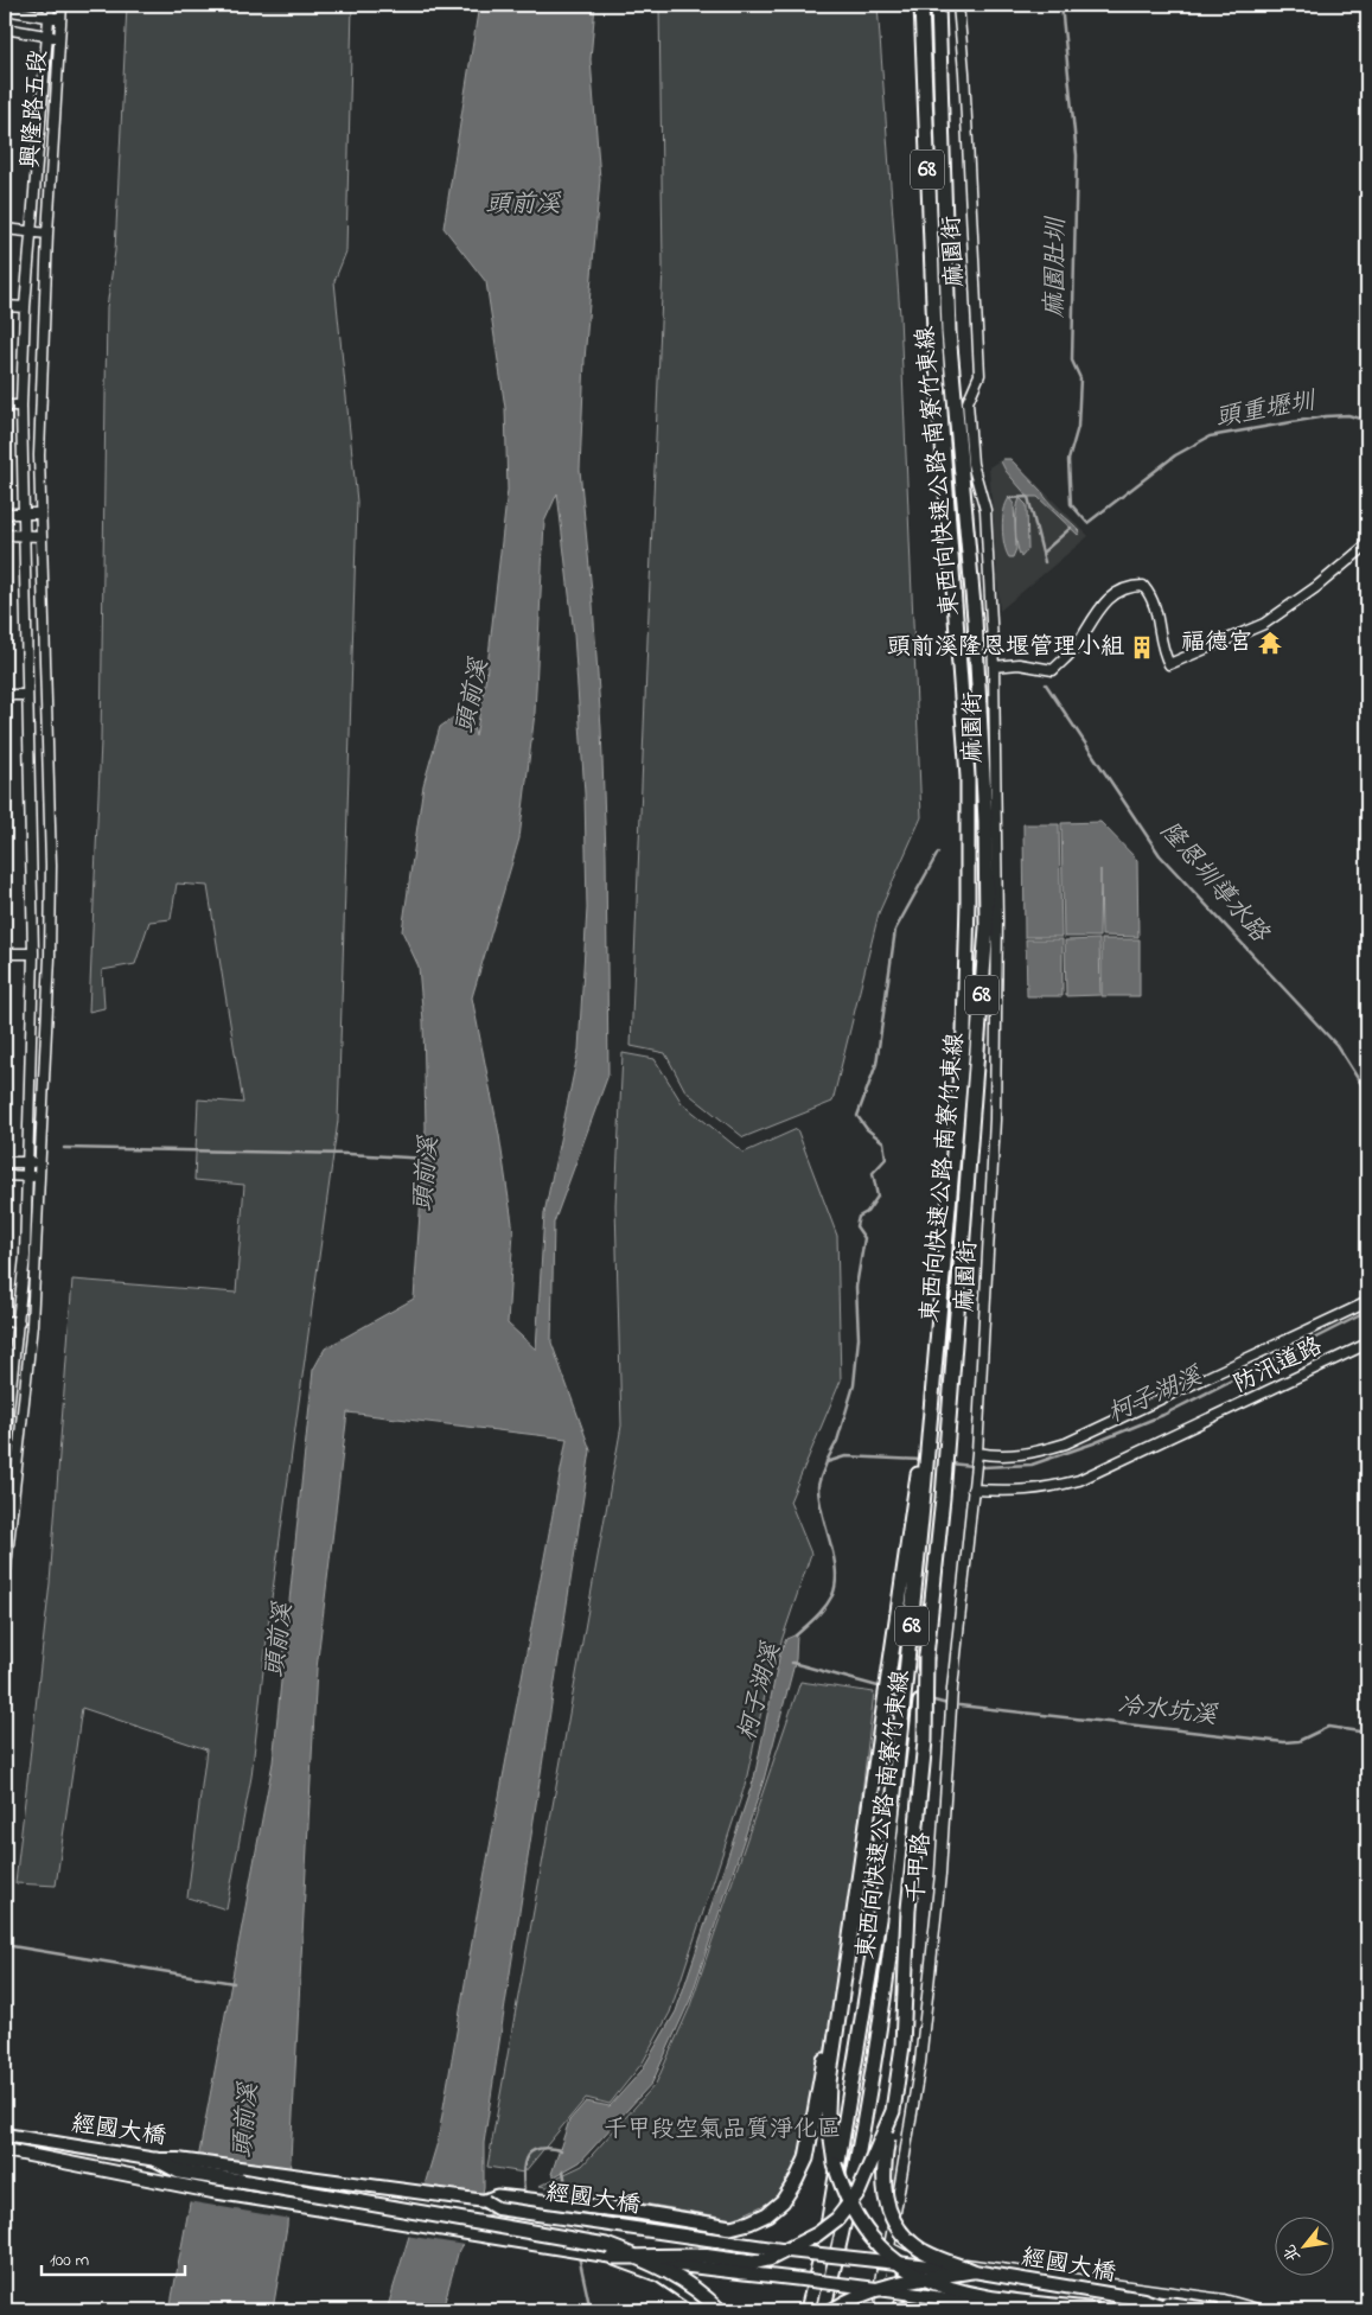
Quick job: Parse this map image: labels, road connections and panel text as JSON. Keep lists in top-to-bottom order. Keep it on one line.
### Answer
{"streets":{"highway":["68","東西向快速公路 南寮竹東線"],"main road":["經國大橋"],"street":["興隆路五段","麻園街","防汛道路","千甲路"]},"crossings":[["麻園街","防汛道路"],["麻園街","千甲路"],["防汛道路","千甲路"]],"water":["頭前溪","麻園肚圳","頭重壢圳","隆恩圳導水路","柯子湖溪","冷水坑溪"],"parks":["千甲段空氣品質淨化區"],"places":{"temple":["福德宮"],"building":["頭前溪隆恩堰管理小組"]},"scale_bar":"100 m","north":"bottom left"}
